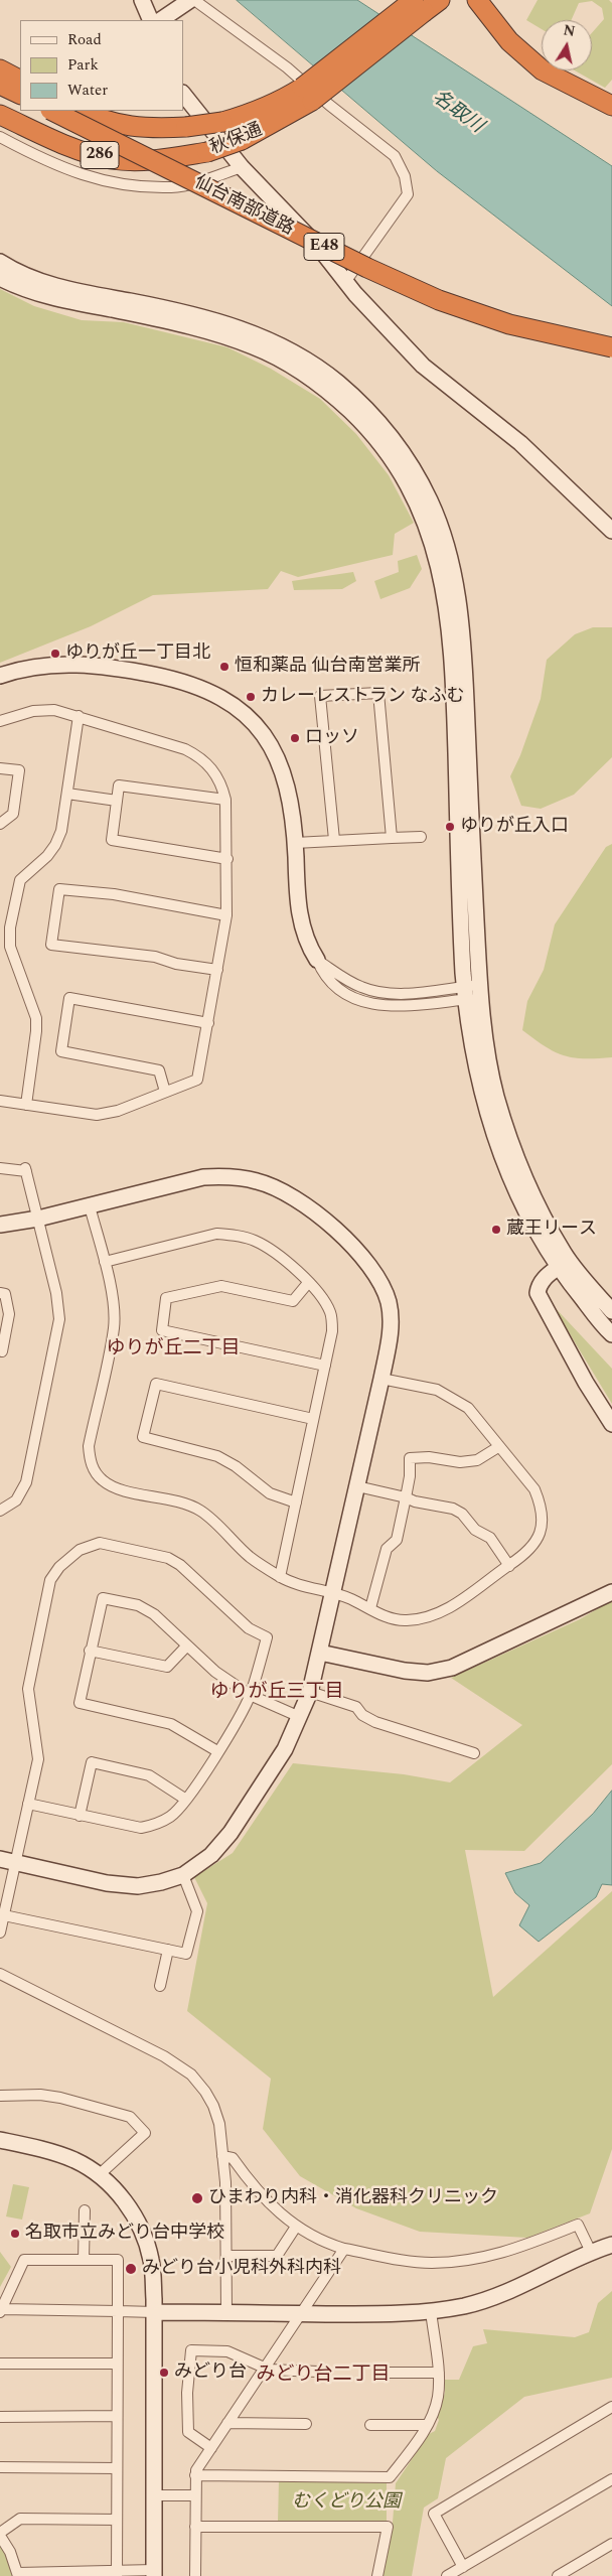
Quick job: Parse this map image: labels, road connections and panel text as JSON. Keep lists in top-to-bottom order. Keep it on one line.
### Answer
{"streets":{"highway":["秋保通","286","仙台南部道路","E48"]},"districts":["ゆりが丘二丁目","ゆりが丘三丁目","みどり台二丁目"],"water":["名取川"],"parks":["むくどり公園"],"places":["ゆりが丘一丁目北","恒和薬品 仙台南営業所","カレーレストラン なふむ","ロッソ","ゆりが丘入口","蔵王リース","ひまわり内科・消化器科クリニック","名取市立みどり台中学校","みどり台小児科外科内科","みどり台"],"legend":["Road","Park","Water"],"north":"top"}
